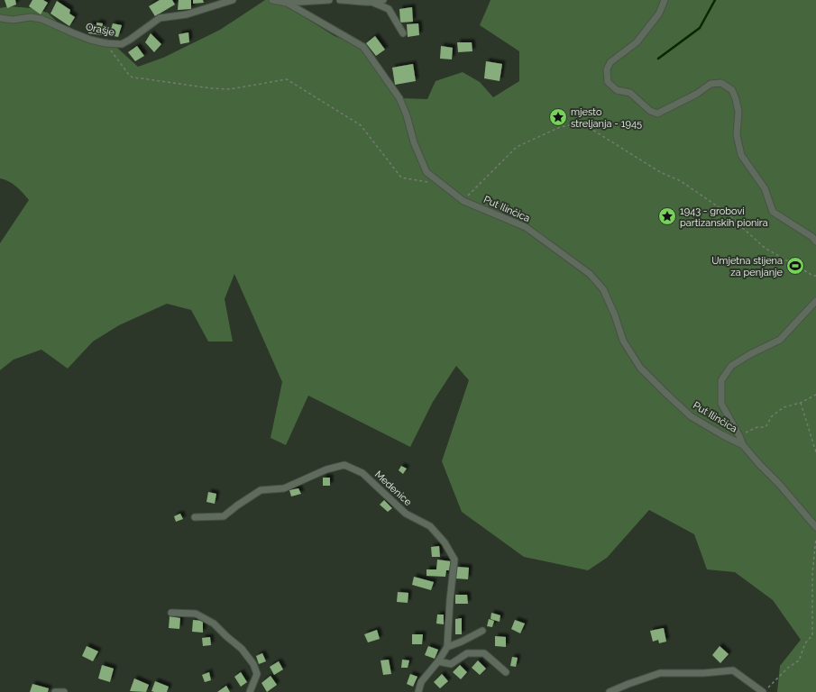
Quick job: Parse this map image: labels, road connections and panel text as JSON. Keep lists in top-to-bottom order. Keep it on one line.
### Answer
{"streets":{"street":["Orašje","Put Ilinčica","Medenice"]},"places":{"place":["mjesto streljanja - 1945","1943 - grobovi partizanskih pionira"],"sports":["Umjetna stijena za penjanje"]}}
